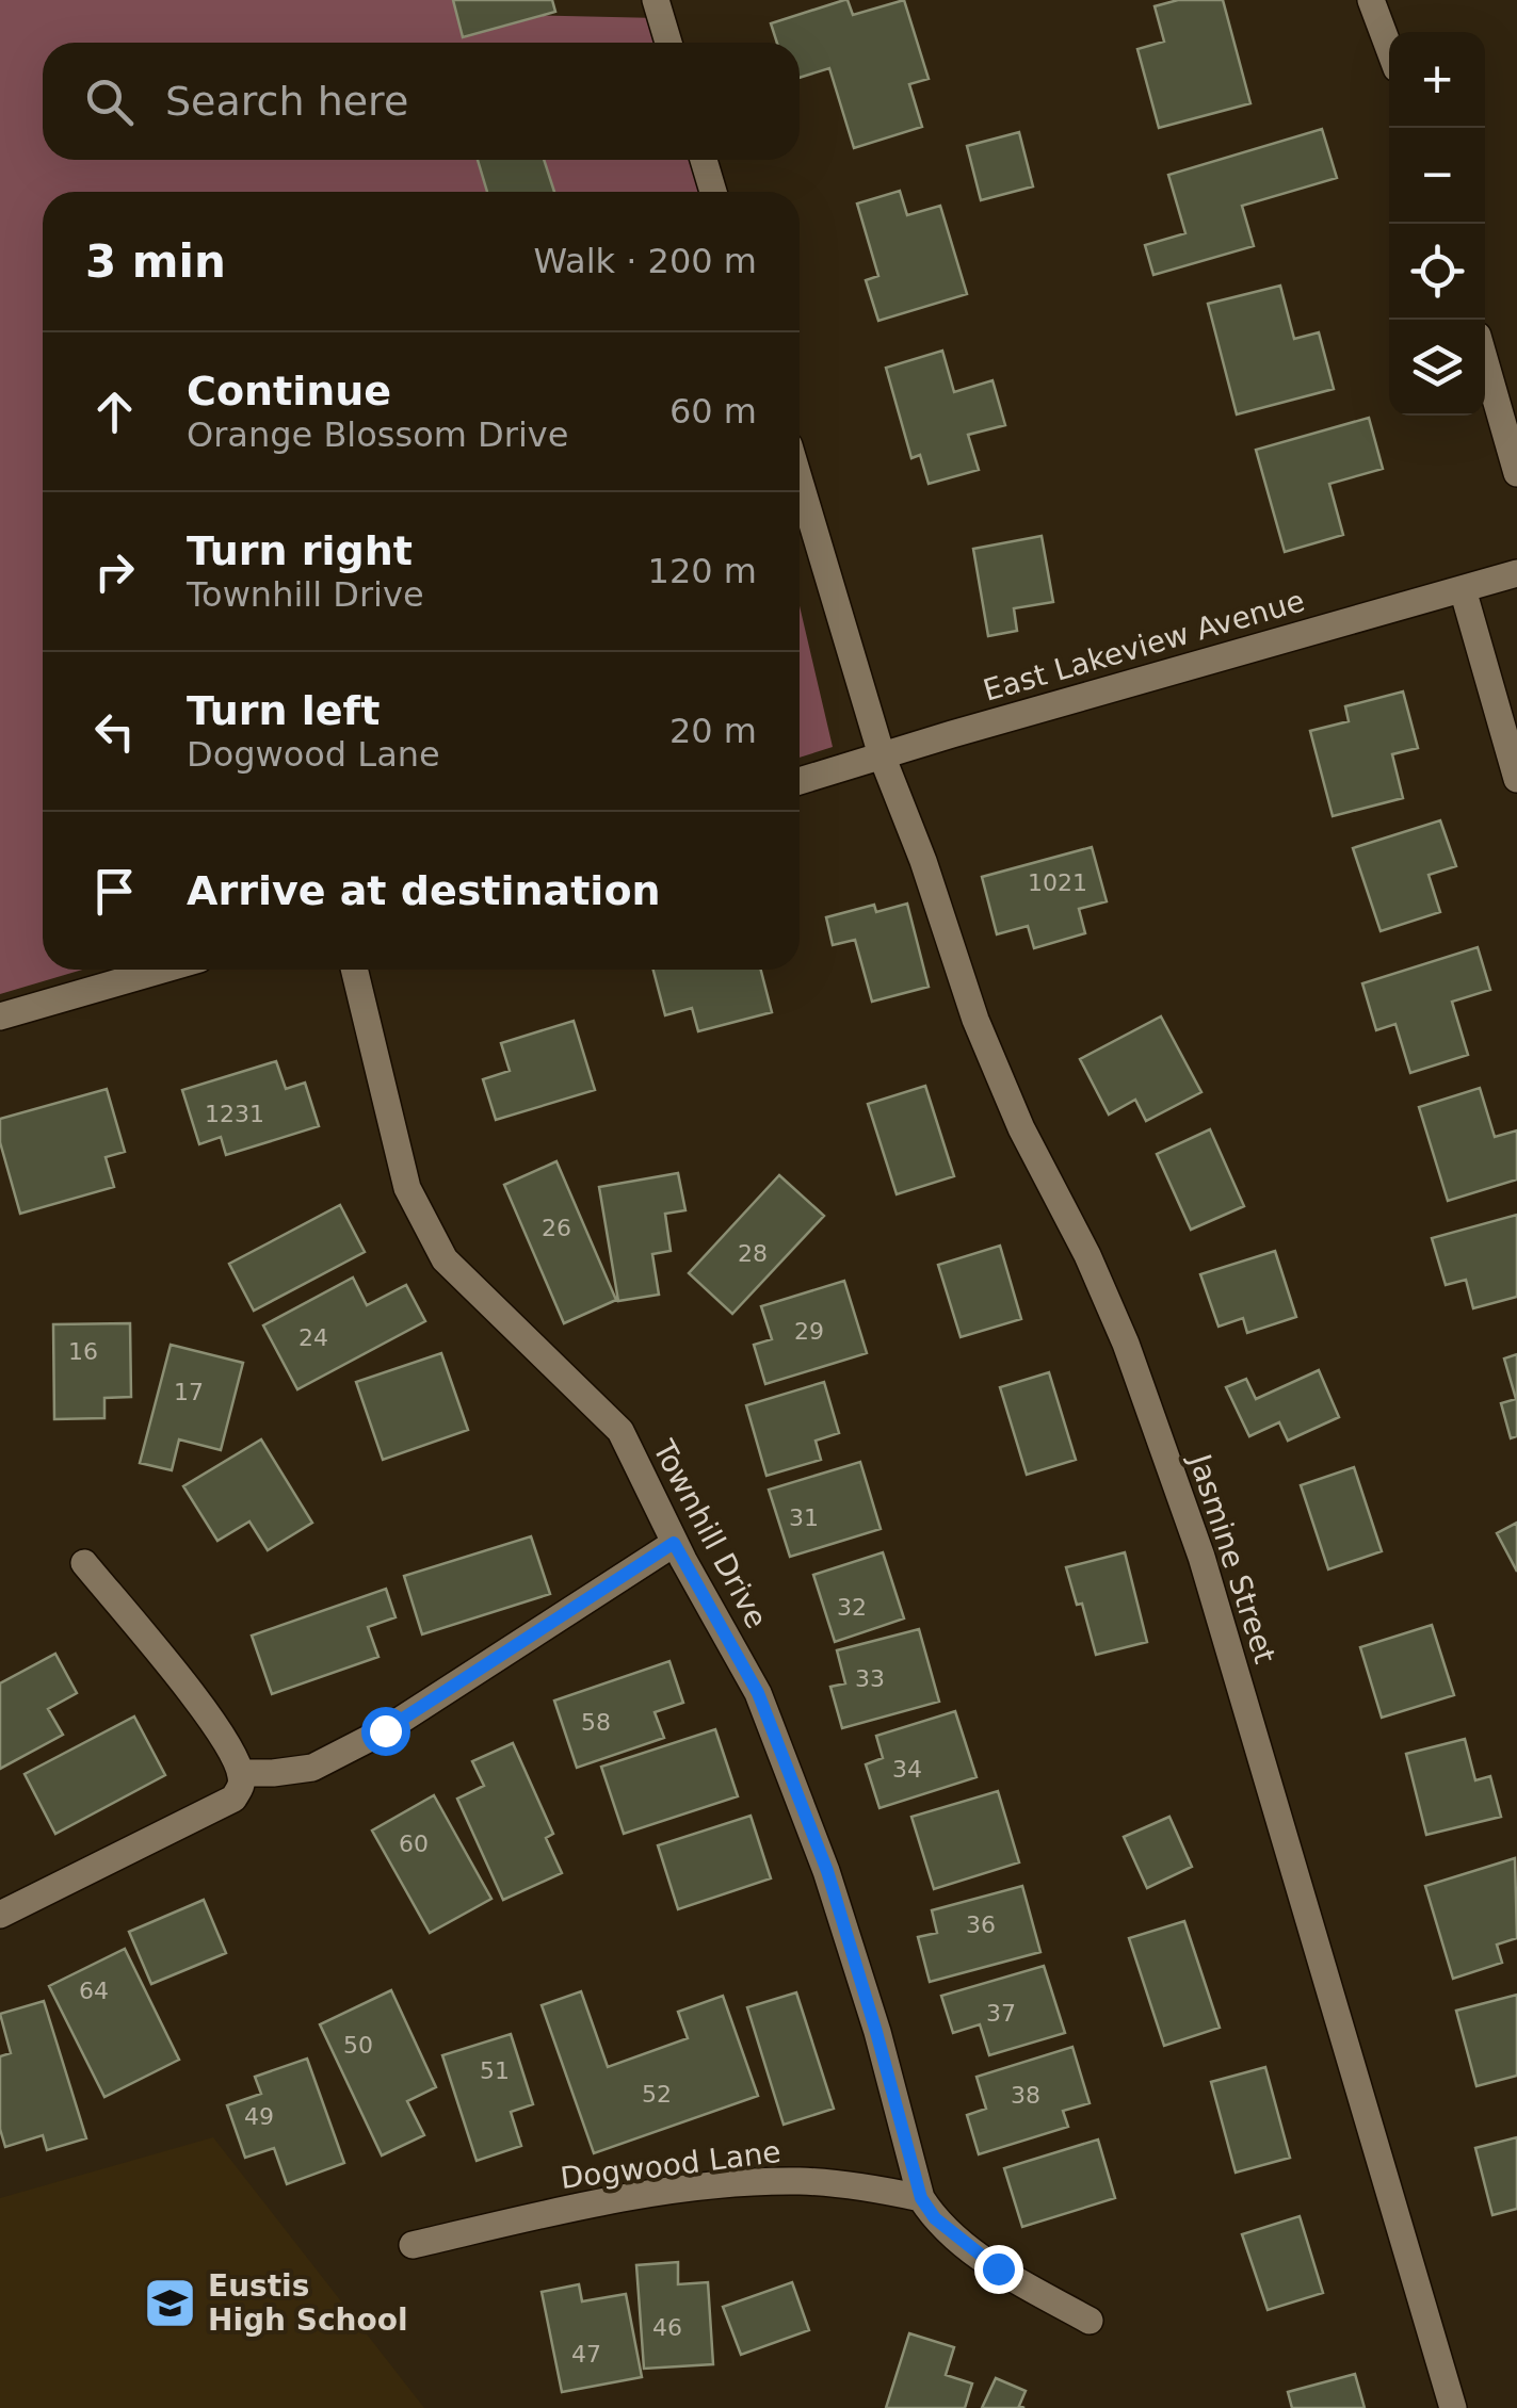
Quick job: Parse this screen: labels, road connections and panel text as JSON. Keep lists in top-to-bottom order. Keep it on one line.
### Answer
{"streets":{"street":["East Lakeview Avenue","Townhill Drive","Jasmine Street","Dogwood Lane"]},"crossings":[["East Lakeview Avenue","Jasmine Street"],["Townhill Drive","Dogwood Lane"]],"places":{"school or university":["Eustis High School"]},"house_numbers":["1021","1231","26","28","29","24","16","17","31","32","33","58","34","60","36","64","37","50","51","52","38","49","46","47"],"page":{"map_buttons":["+","−"],"search":"Search here","heading":["3 min","Walk · 200 m"],"list":[["Continue","Orange Blossom Drive","60 m"],["Turn right","Townhill Drive","120 m"],["Turn left","Dogwood Lane","20 m"],"Arrive at destination"]}}
